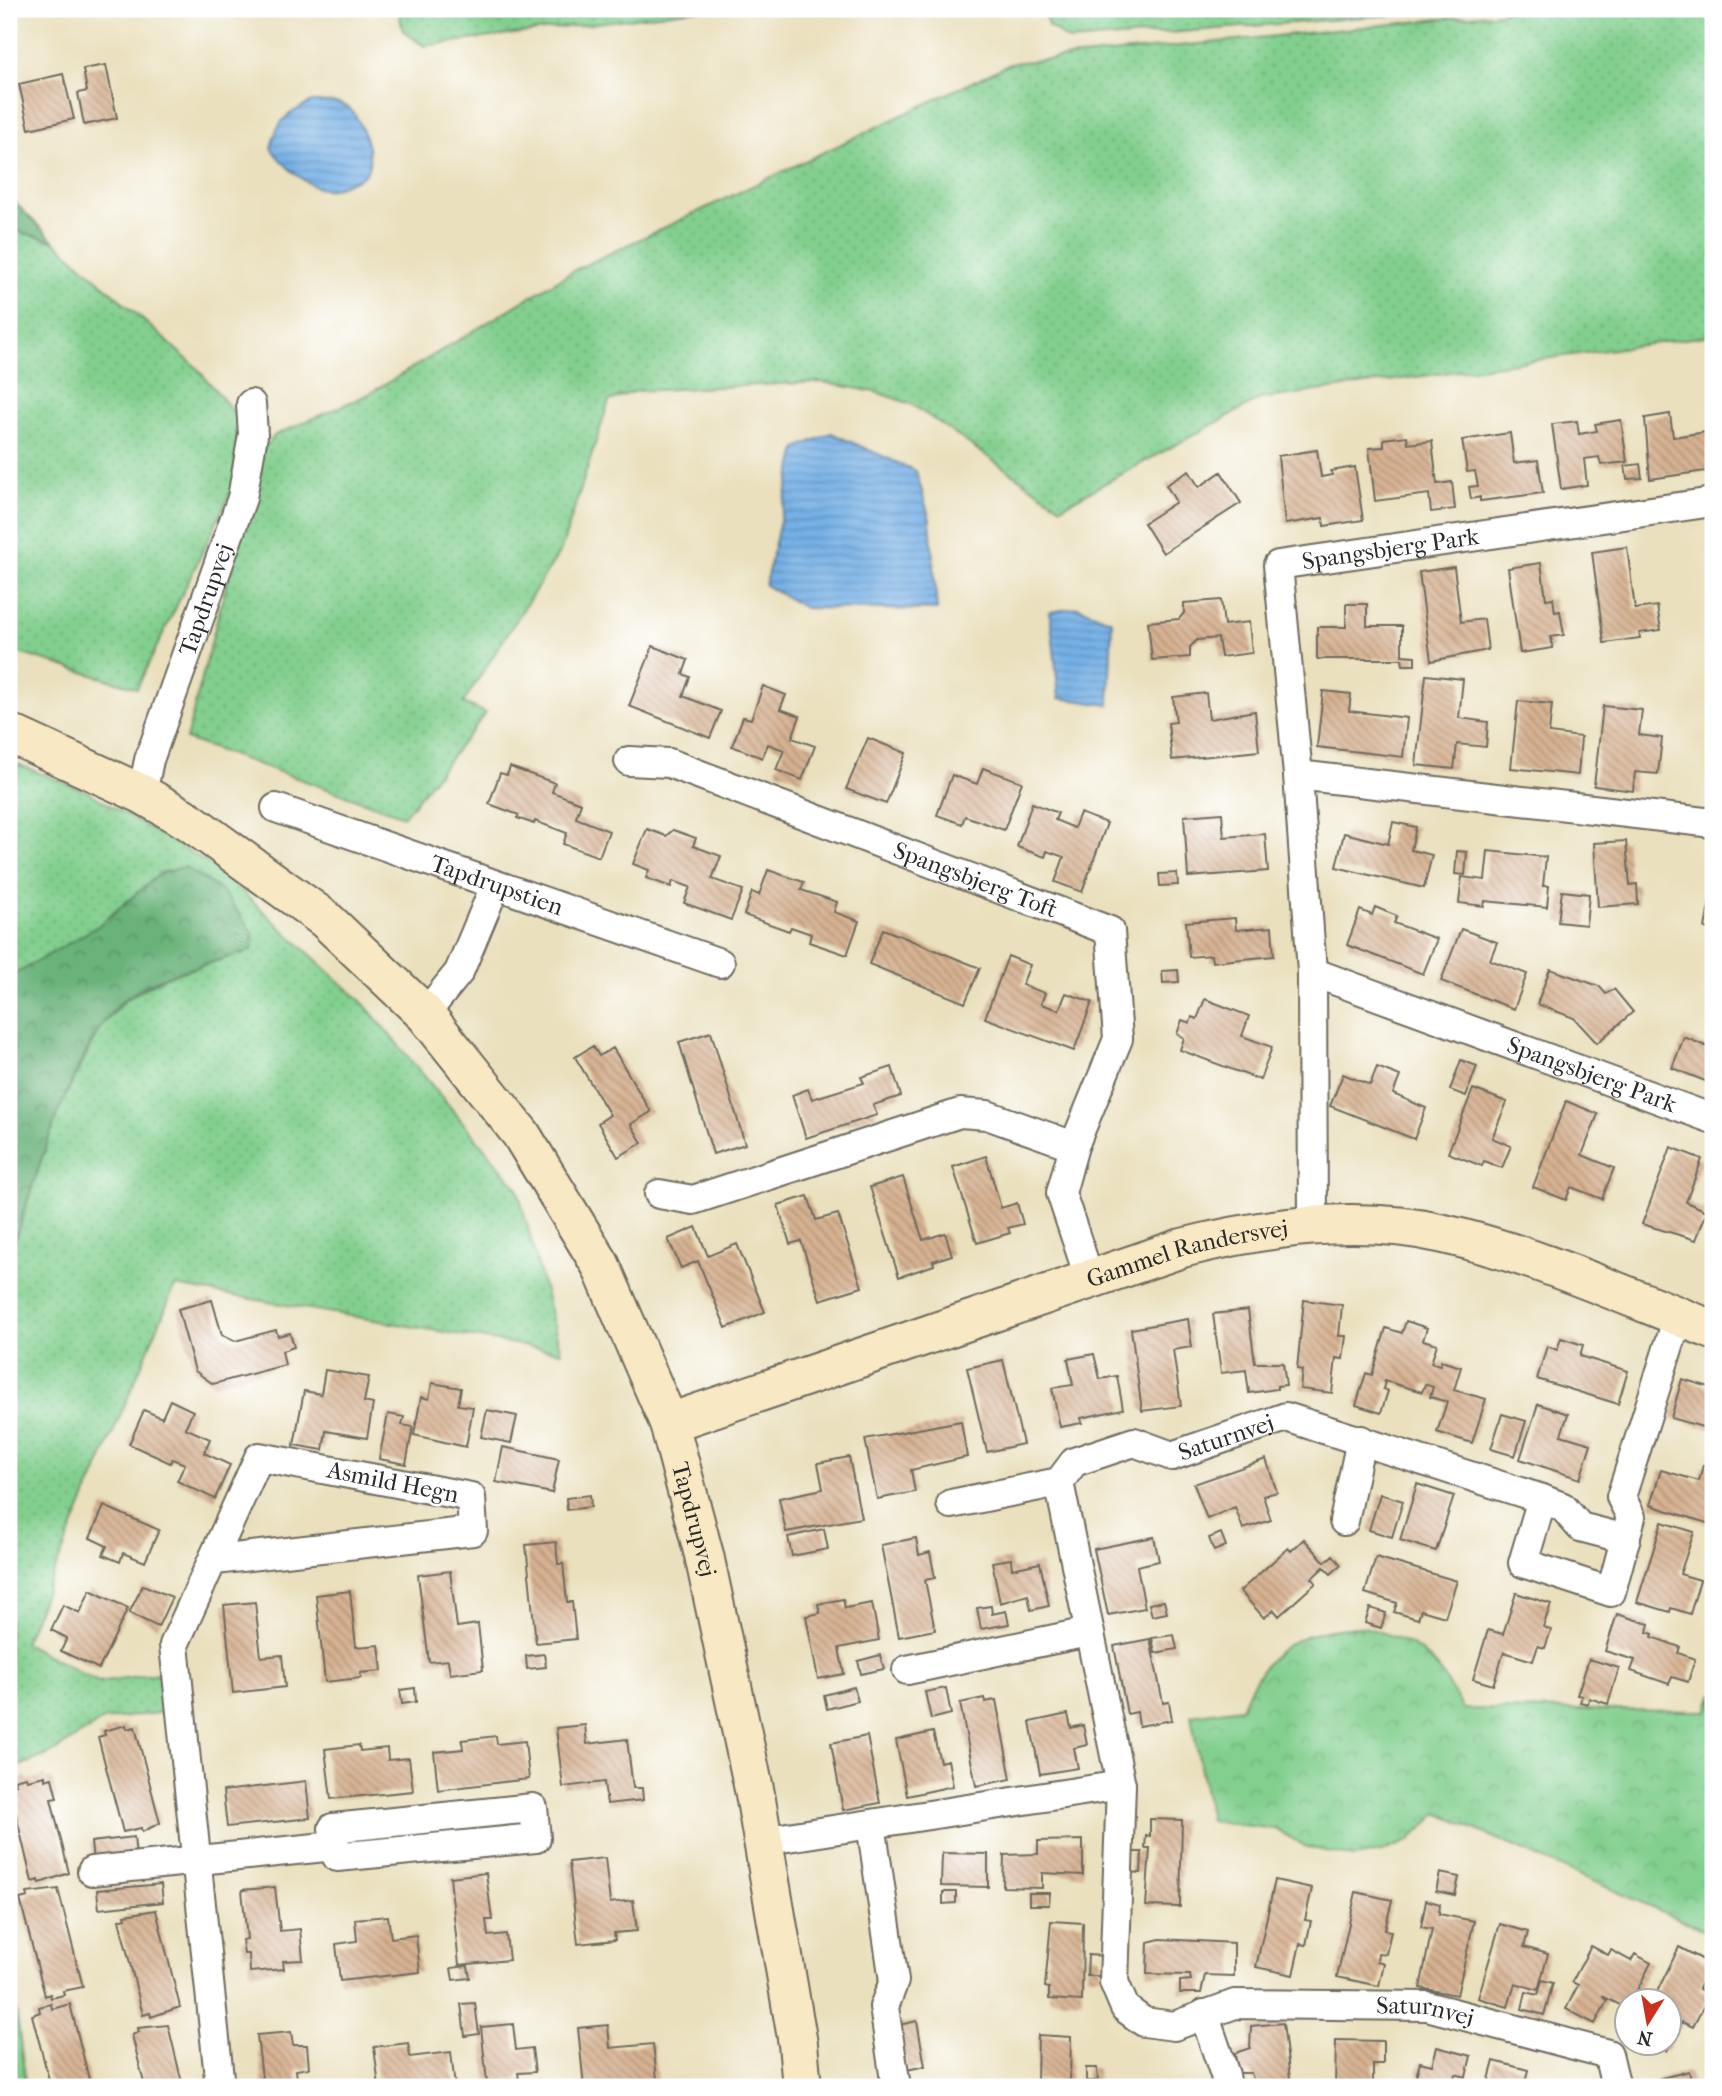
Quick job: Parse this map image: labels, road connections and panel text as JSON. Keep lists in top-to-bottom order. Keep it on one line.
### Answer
{"streets":{"street":["Spangsbjerg Park","Tapdrupvej","Spangsbjerg Toft","Tapdrupstien","Gammel Randersvej","Saturnvej","Asmild Hegn"]},"crossings":[["Spangsbjerg Park","Gammel Randersvej"],["Tapdrupvej","Gammel Randersvej"],["Spangsbjerg Toft","Gammel Randersvej"]],"north":"bottom"}
